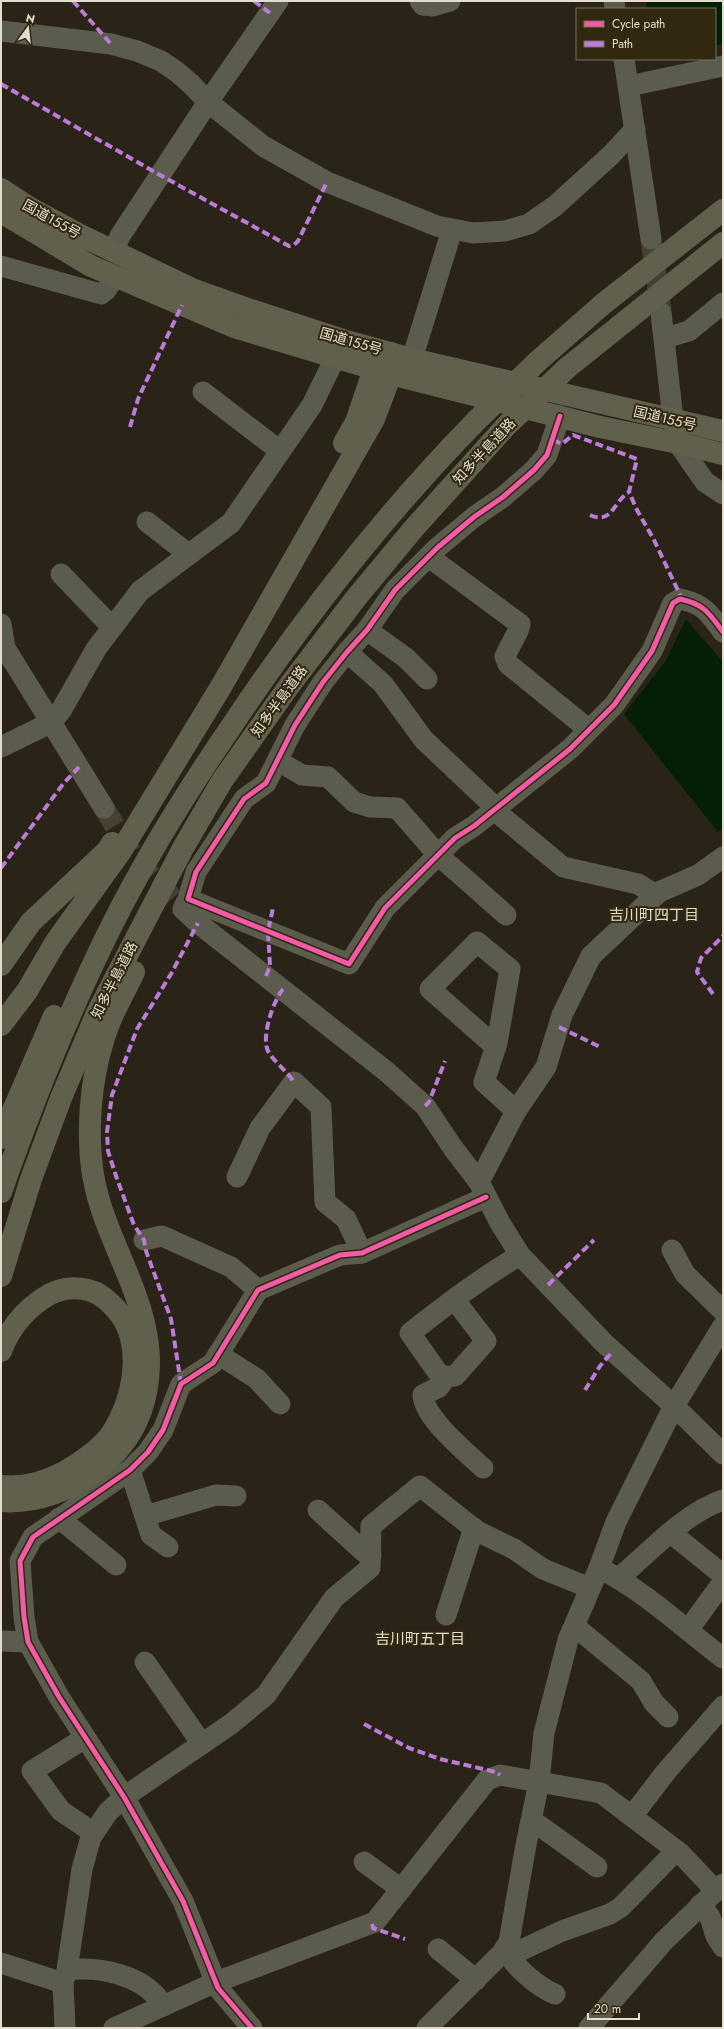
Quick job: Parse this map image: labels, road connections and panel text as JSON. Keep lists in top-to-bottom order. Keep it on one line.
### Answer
{"streets":{"highway":["国道155号","知多半島道路"]},"districts":["吉川町四丁目","吉川町五丁目"],"legend":["Cycle path","Path"],"scale_bar":"20 m","north":"top"}
